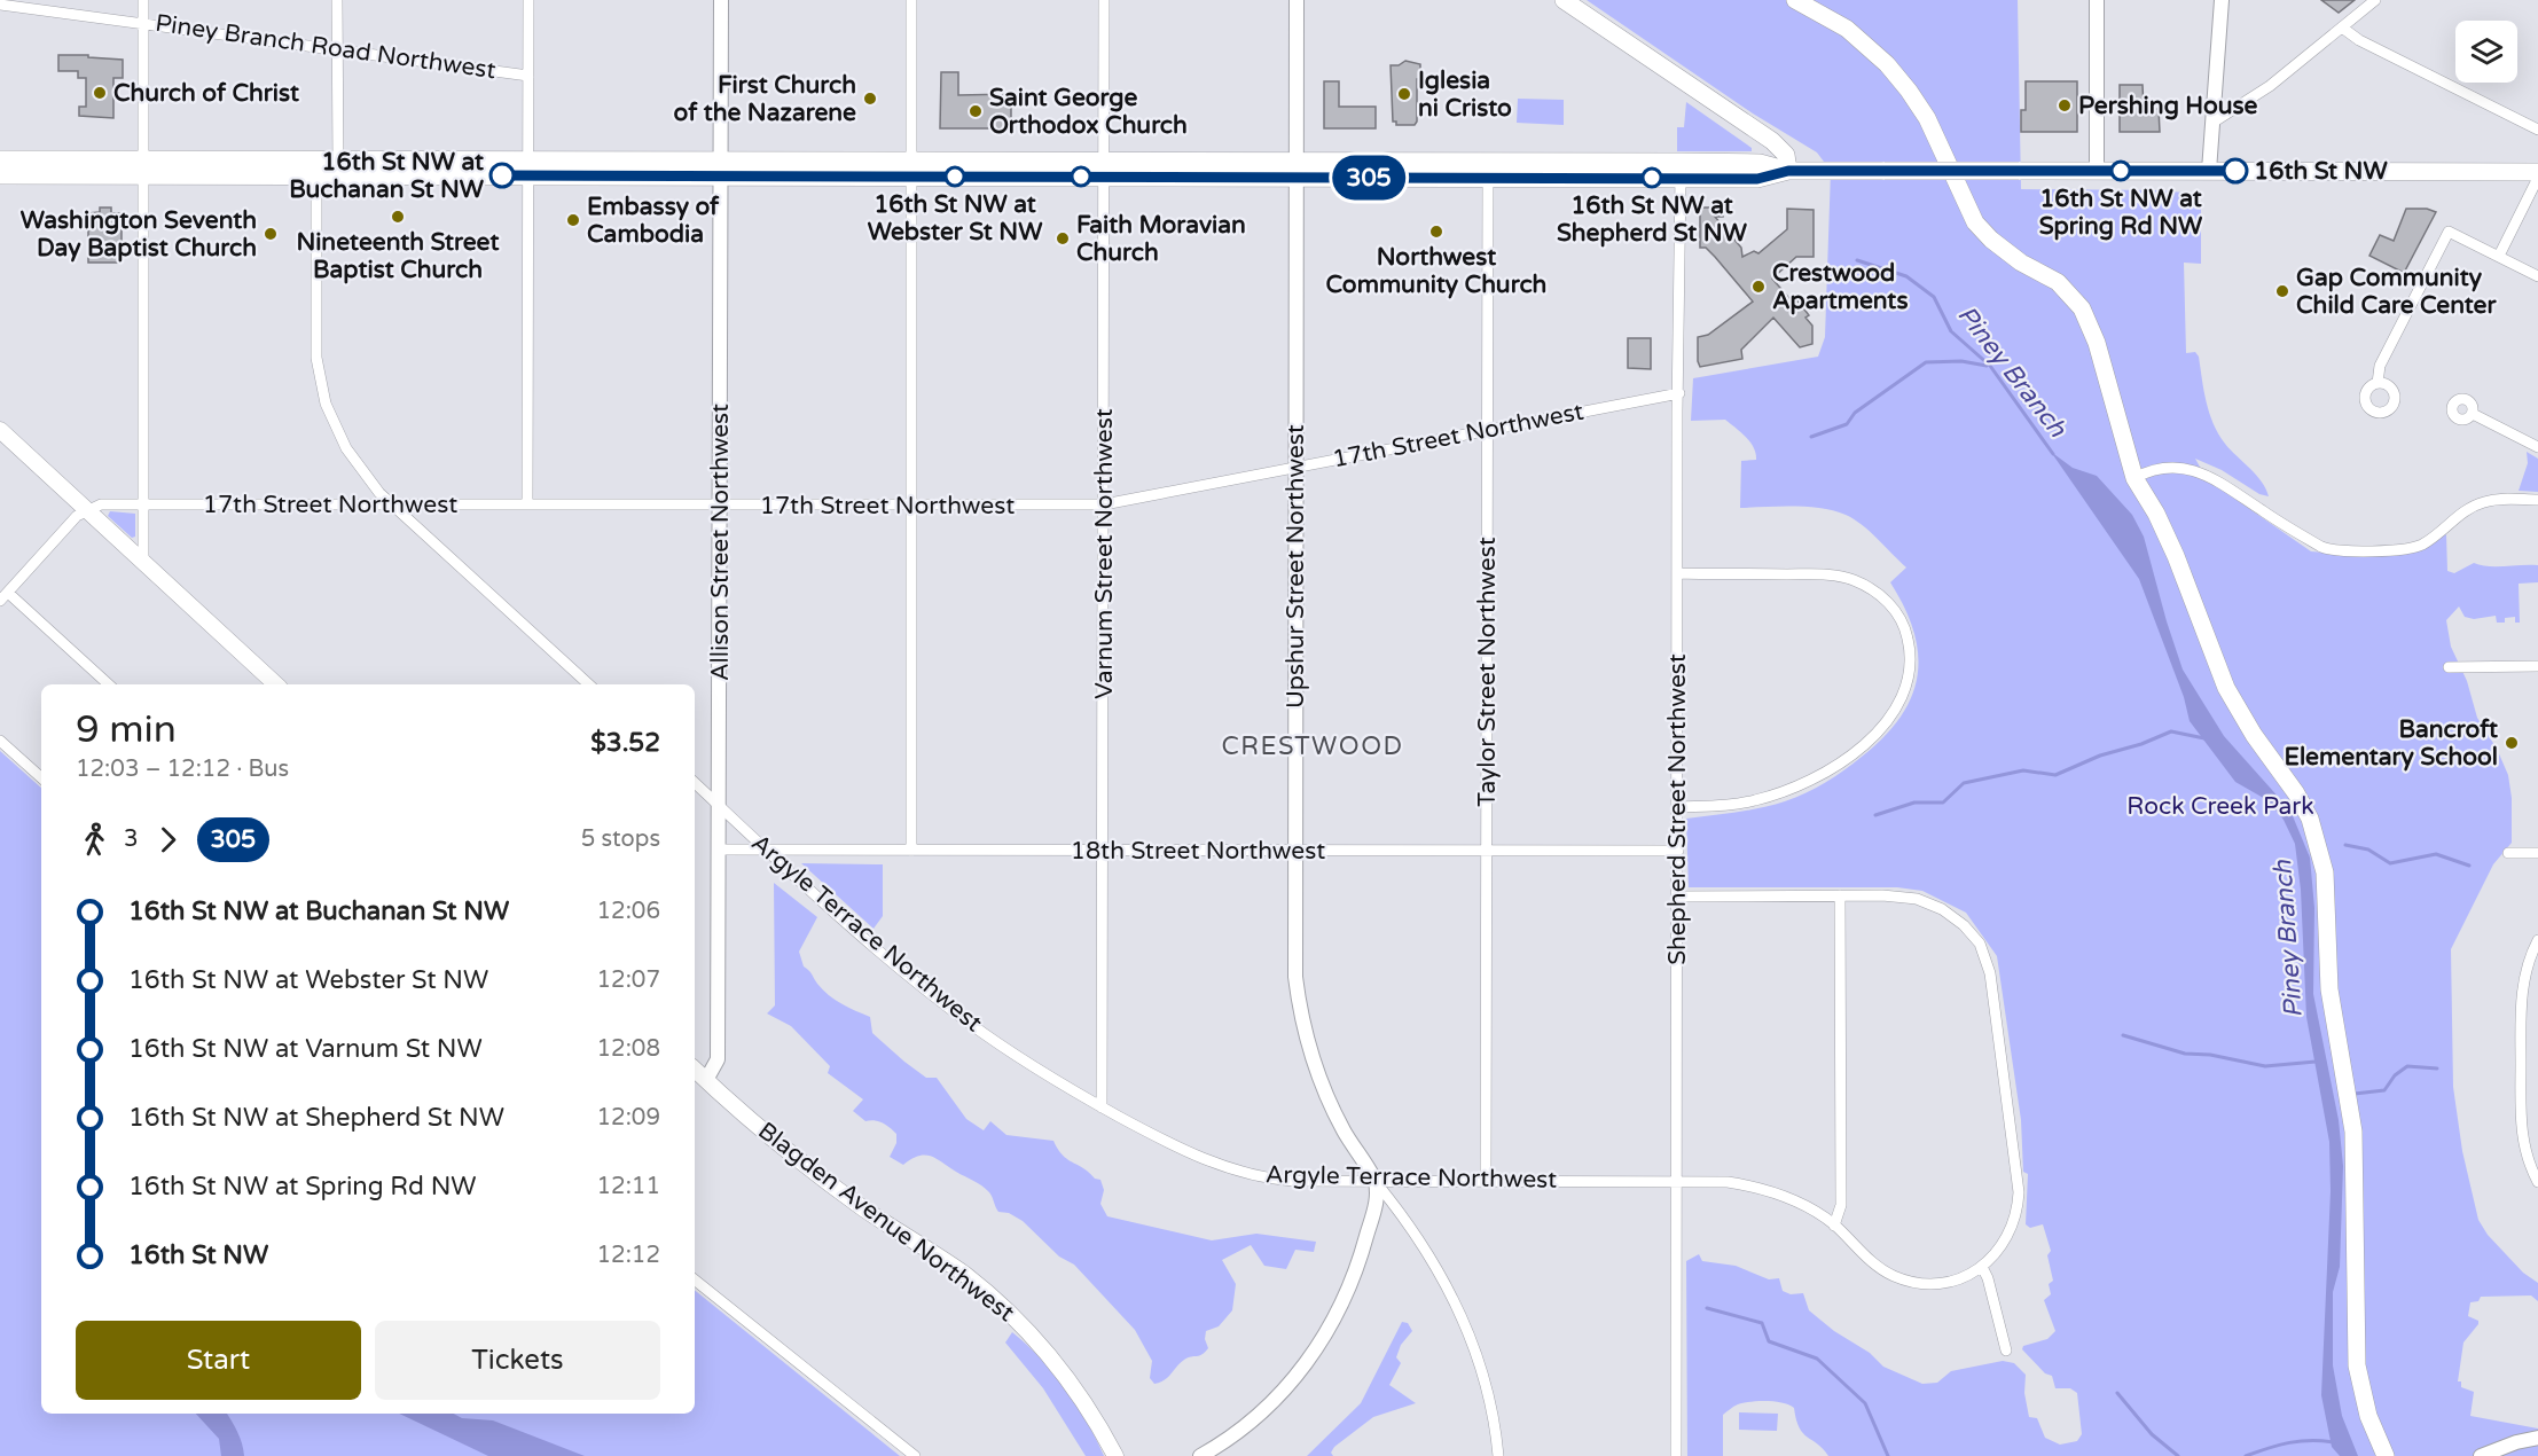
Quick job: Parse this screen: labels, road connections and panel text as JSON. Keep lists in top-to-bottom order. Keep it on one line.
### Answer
{"streets":{"main road":["Blagden Avenue Northwest"],"street":["Piney Branch Road Northwest","17th Street Northwest","Allison Street Northwest","Varnum Street Northwest","Upshur Street Northwest","Taylor Street Northwest","Shepherd Street Northwest","18th Street Northwest","Argyle Terrace Northwest"]},"crossings":[["17th Street Northwest","Allison Street Northwest"],["17th Street Northwest","Varnum Street Northwest"],["17th Street Northwest","Upshur Street Northwest"],["17th Street Northwest","Taylor Street Northwest"],["17th Street Northwest","Shepherd Street Northwest"],["Allison Street Northwest","18th Street Northwest"],["Allison Street Northwest","Argyle Terrace Northwest"],["Allison Street Northwest","Blagden Avenue Northwest"],["Varnum Street Northwest","18th Street Northwest"],["Varnum Street Northwest","Argyle Terrace Northwest"],["Upshur Street Northwest","18th Street Northwest"],["Upshur Street Northwest","Argyle Terrace Northwest"],["Taylor Street Northwest","18th Street Northwest"],["Taylor Street Northwest","Argyle Terrace Northwest"],["Shepherd Street Northwest","18th Street Northwest"],["Shepherd Street Northwest","Argyle Terrace Northwest"],["18th Street Northwest","Argyle Terrace Northwest"]],"districts":["CRESTWOOD"],"water":["Piney Branch"],"parks":["Rock Creek Park"],"places":["Church of Christ","Iglesia ni Cristo","First Church of the Nazarene","Pershing House","Saint George Orthodox Church","16th St NW at Spring Rd NW","16th St NW","16th St NW at Buchanan St NW","16th St NW at Webster St NW","16th St NW at Shepherd St NW","Nineteenth Street Baptist Church","Embassy of Cambodia","Northwest Community Church","Washington Seventh Day Baptist Church","Faith Moravian Church","Crestwood Apartments","Gap Community Child Care Center","Bancroft Elementary School"],"lines":["bus line 305"],"page":{"on_map":"305","heading":["9 min","12:03 – 12:12 · Bus","$3.52"],"legs":["3","305","5 stops"],"list":[{"name":"16th St NW at Buchanan St NW","value":"12:06"},{"name":"16th St NW at Webster St NW","value":"12:07"},{"name":"16th St NW at Varnum St NW","value":"12:08"},{"name":"16th St NW at Shepherd St NW","value":"12:09"},{"name":"16th St NW at Spring Rd NW","value":"12:11"},{"name":"16th St NW","value":"12:12"}],"buttons":["Start","Tickets"]}}
